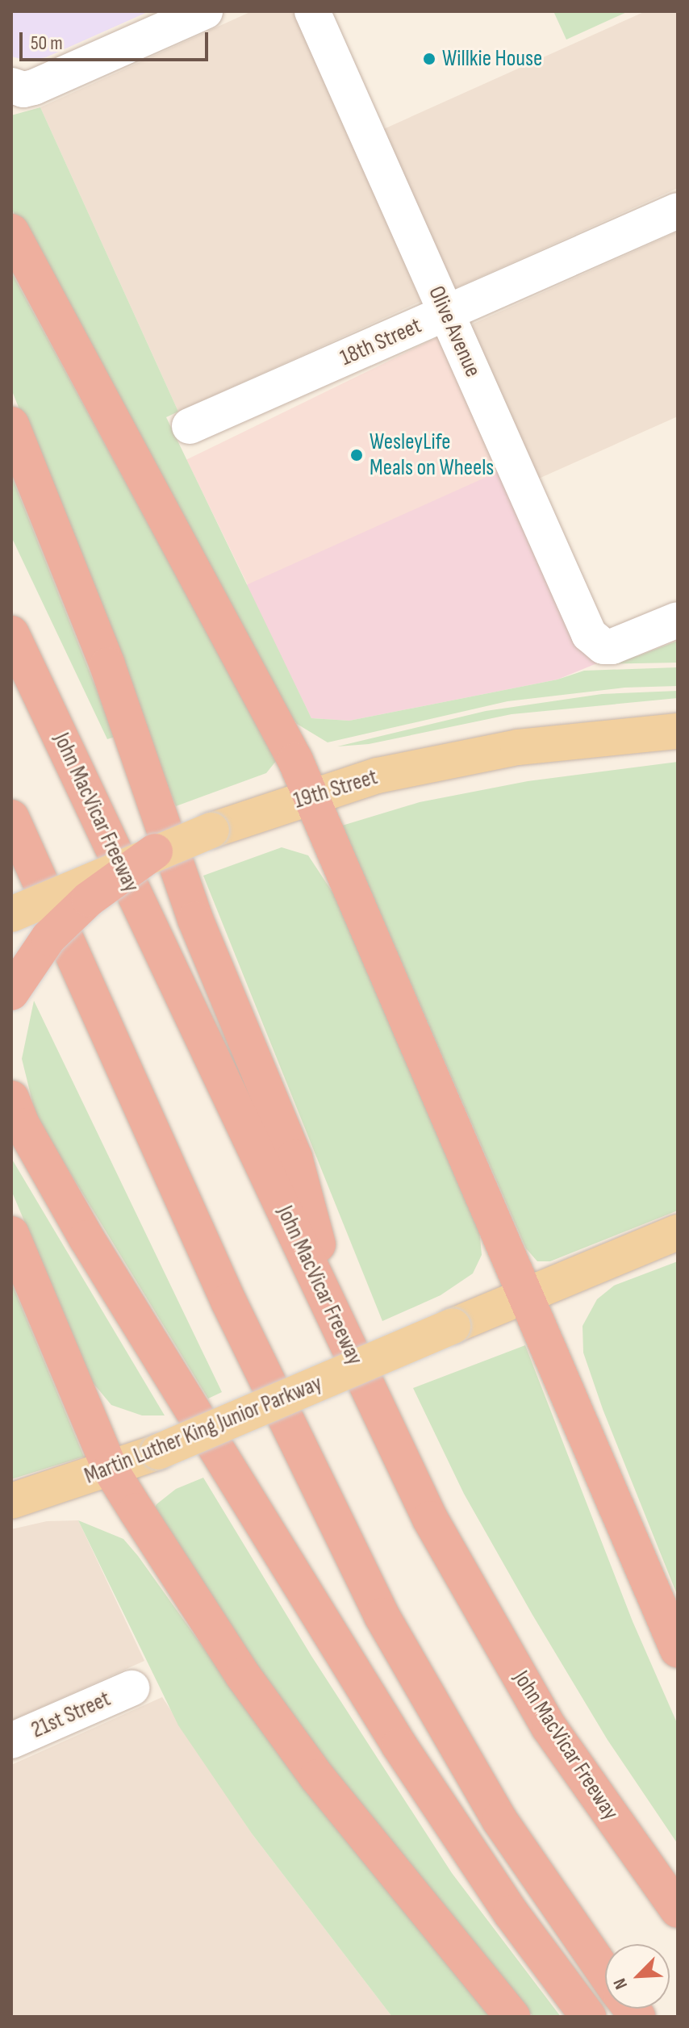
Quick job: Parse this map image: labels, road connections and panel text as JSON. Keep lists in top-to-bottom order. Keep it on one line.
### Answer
{"streets":{"highway":["John MacVicar Freeway"],"main road":["19th Street","Martin Luther King Junior Parkway"],"street":["Olive Avenue","18th Street","21st Street"]},"crossings":[["Olive Avenue","18th Street"]],"places":["Willkie House","WesleyLife Meals on Wheels"],"scale_bar":"50 m","north":"bottom left"}
